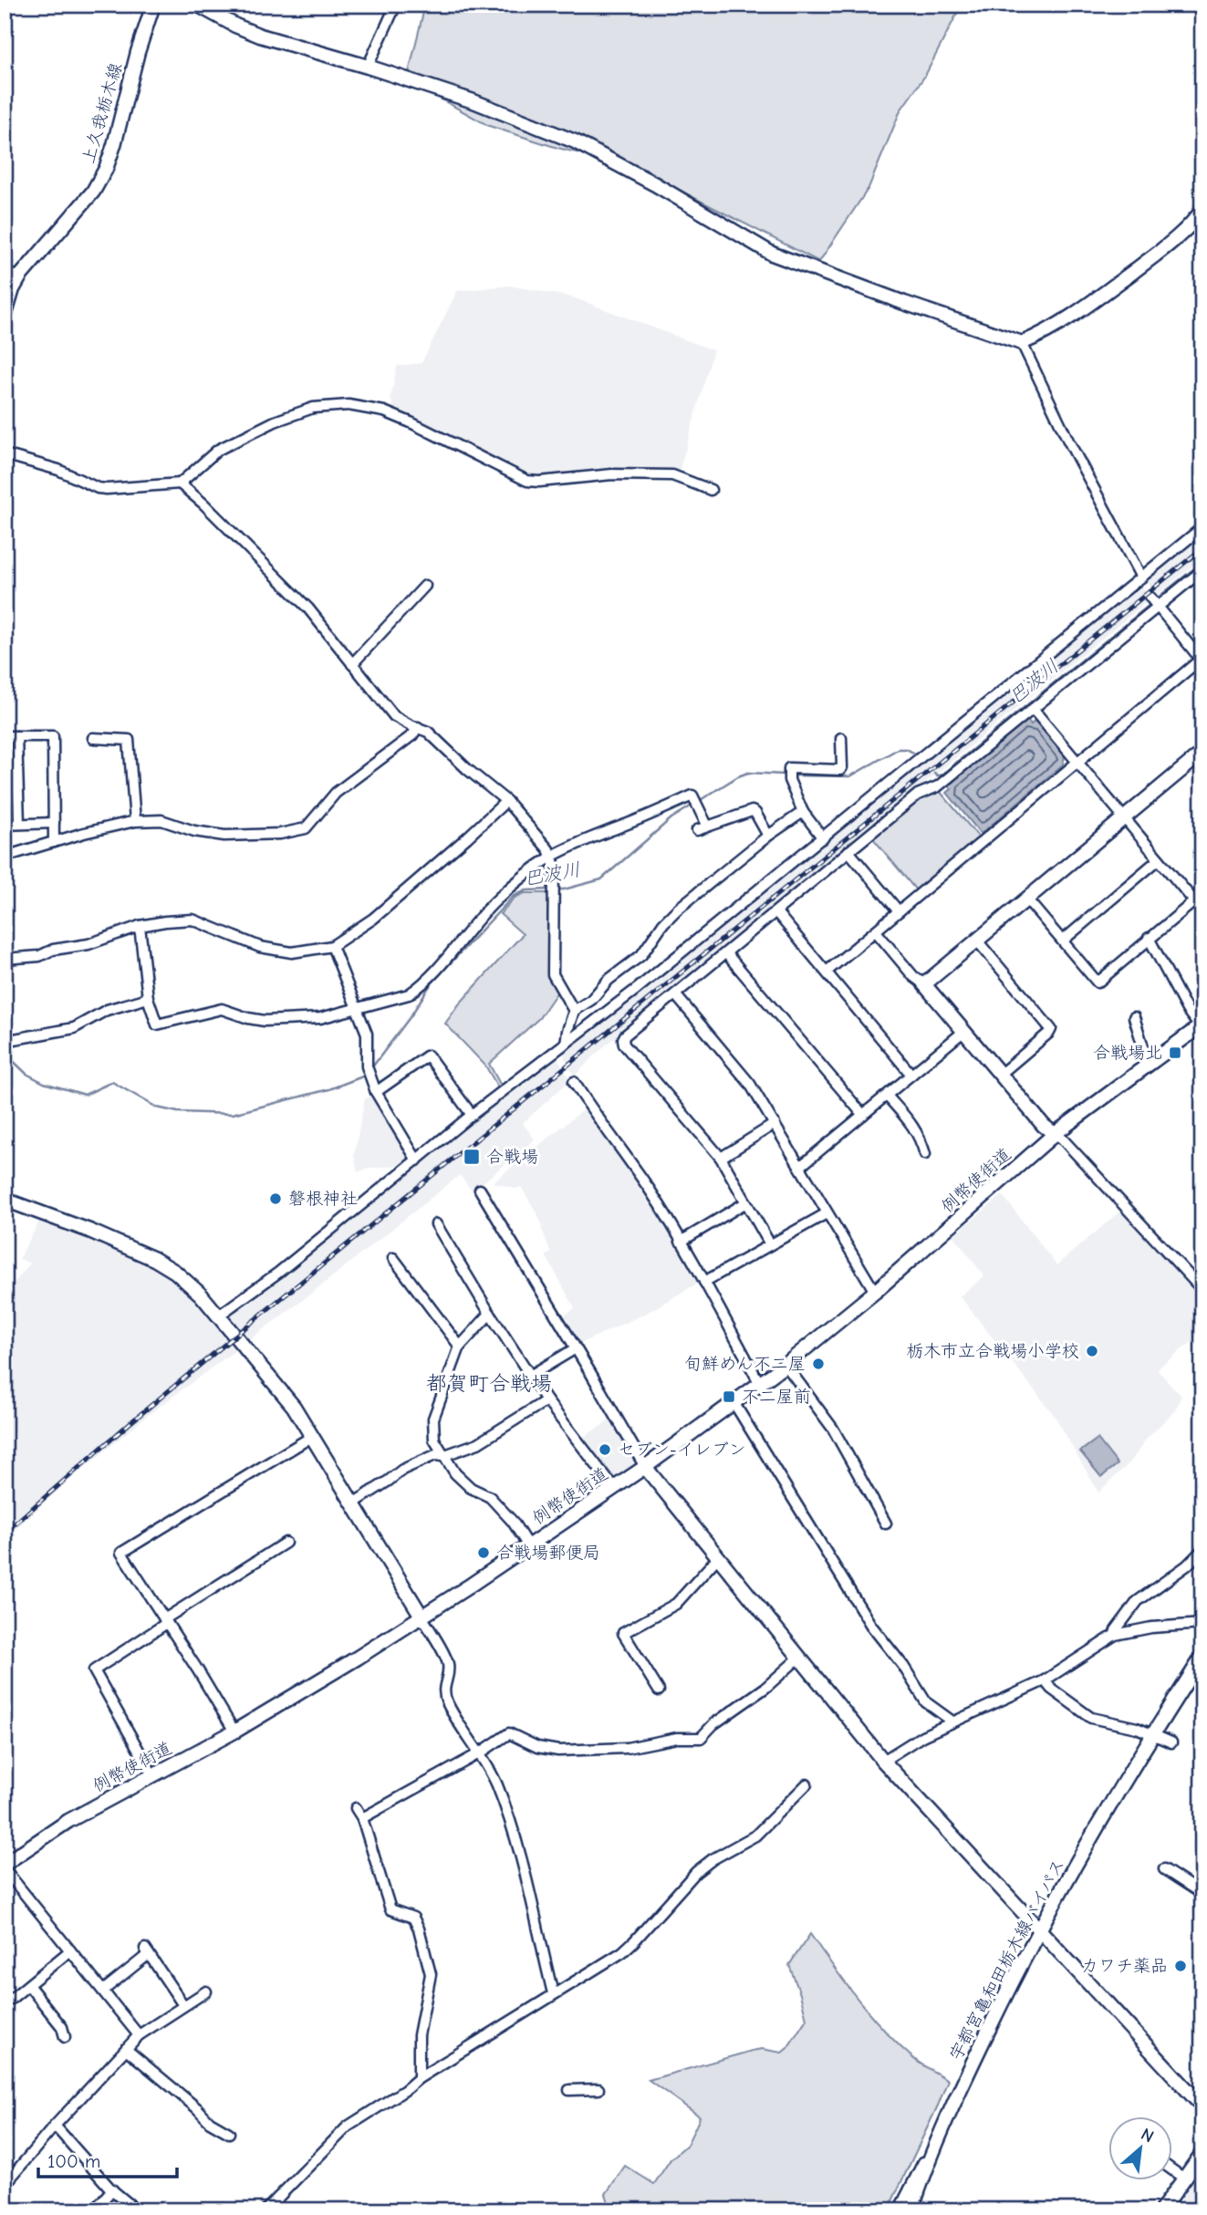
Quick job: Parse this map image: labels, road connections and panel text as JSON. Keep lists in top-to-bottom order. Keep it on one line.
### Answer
{"streets":{"street":["上久我栃木線","例幣使街道","宇都宮亀和田栃木線バイパス"]},"districts":["都賀町合戦場"],"water":["巴波川"],"places":{"transit":["合戦場北","合戦場","不二屋前"],"other":["磐根神社","栃木市立合戦場小学校","旬鮮めん不二屋","セブン-イレブン","合戦場郵便局","カワチ薬品"]},"scale_bar":"100 m","north":"top right"}
